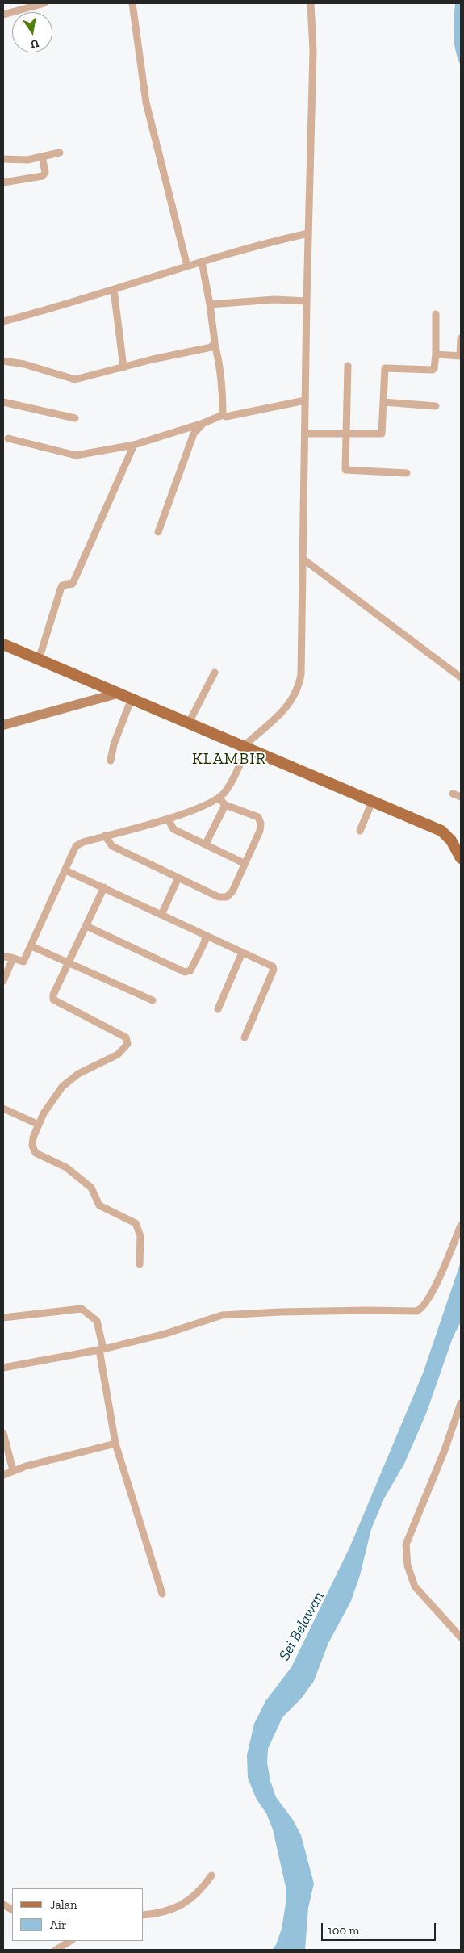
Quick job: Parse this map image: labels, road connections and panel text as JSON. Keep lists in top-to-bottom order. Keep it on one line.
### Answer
{"districts":["KLAMBIR"],"water":["Sei Belawan"],"legend":["Jalan","Air"],"scale_bar":"100 m","north":"bottom"}
